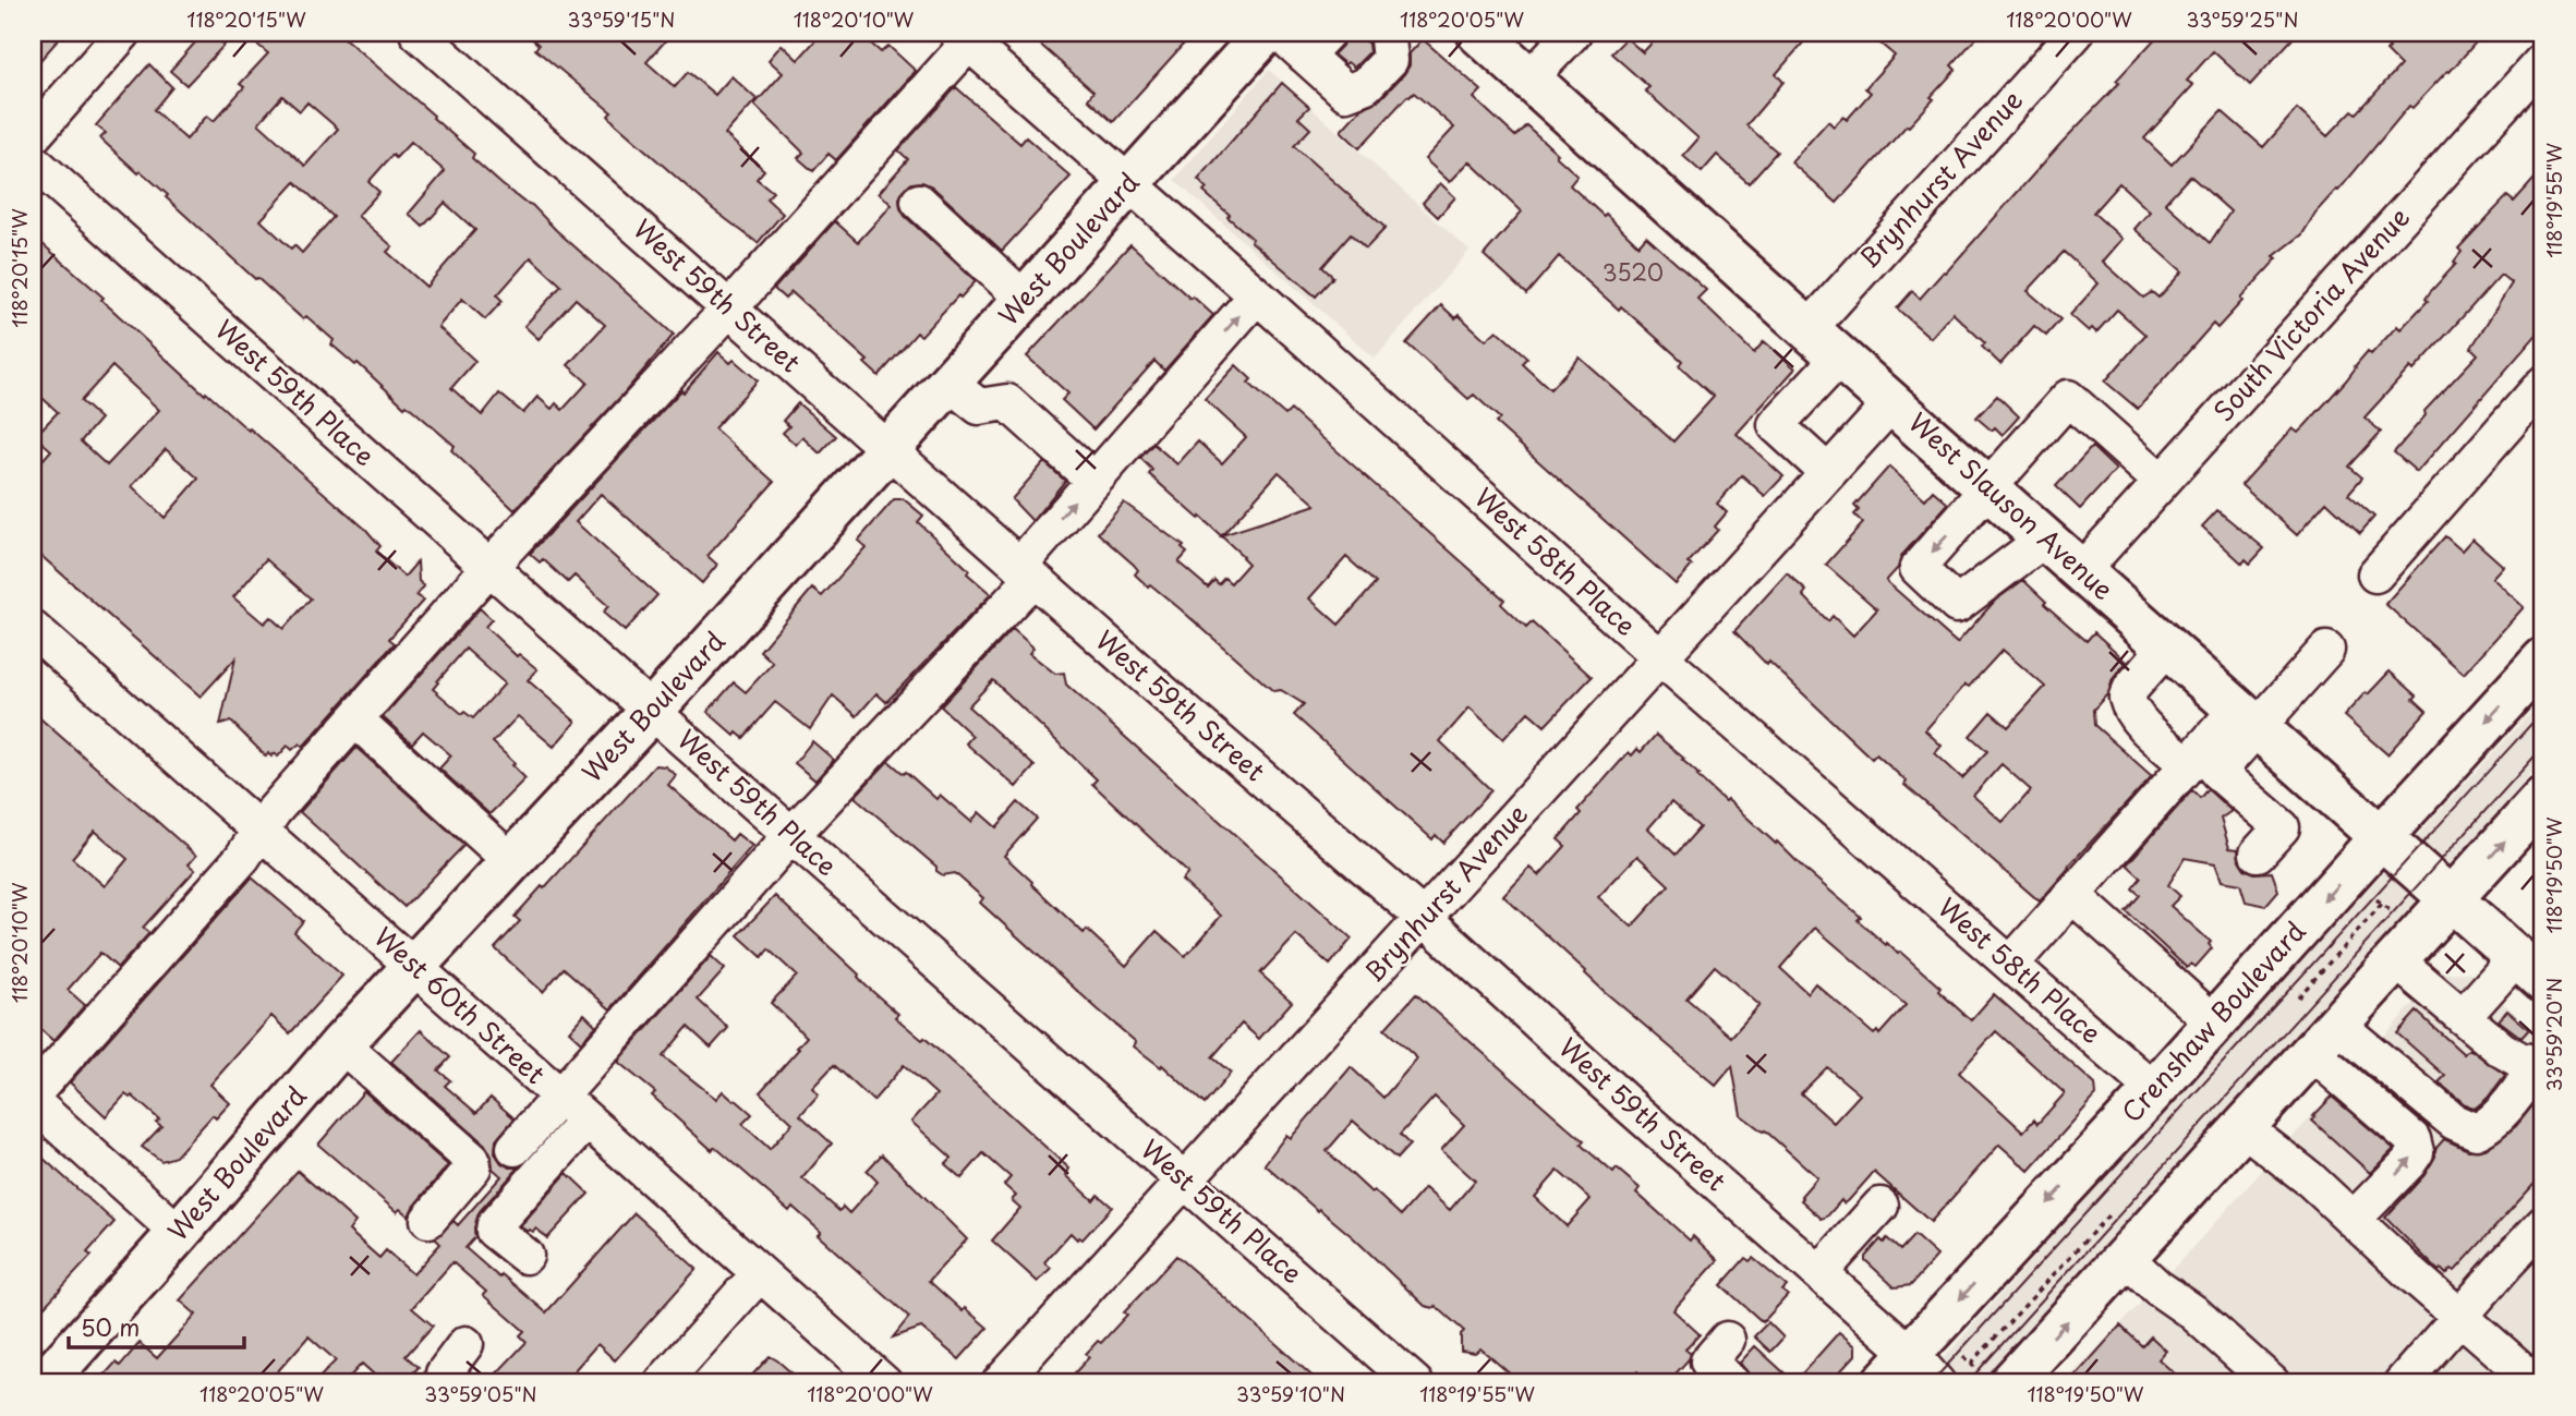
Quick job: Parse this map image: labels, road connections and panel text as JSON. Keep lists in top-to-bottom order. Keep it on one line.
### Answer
{"streets":{"main road":["West Boulevard","West Slauson Avenue","Crenshaw Boulevard"],"street":["Brynhurst Avenue","West 59th Street","South Victoria Avenue","West 59th Place","West 58th Place","West 60th Street"]},"crossings":[["Brynhurst Avenue","West 59th Street"],["Brynhurst Avenue","West 59th Place"],["Brynhurst Avenue","West Slauson Avenue"],["Brynhurst Avenue","West 58th Place"],["West Boulevard","West 59th Street"],["West Boulevard","West 59th Place"],["West Boulevard","West 58th Place"],["West Boulevard","West 60th Street"],["West 59th Street","Crenshaw Boulevard"],["South Victoria Avenue","West Slauson Avenue"],["West Slauson Avenue","Crenshaw Boulevard"],["West 58th Place","Crenshaw Boulevard"]],"house_numbers":["3520"],"scale_bar":"50 m","coordinates":["118°20'15\"W","33°59'15\"N","118°20'10\"W","118°20'05\"W","118°20'00\"W","33°59'25\"N","118°19'55\"W","118°19'50\"W","33°59'20\"N","33°59'05\"N","33°59'10\"N"]}
